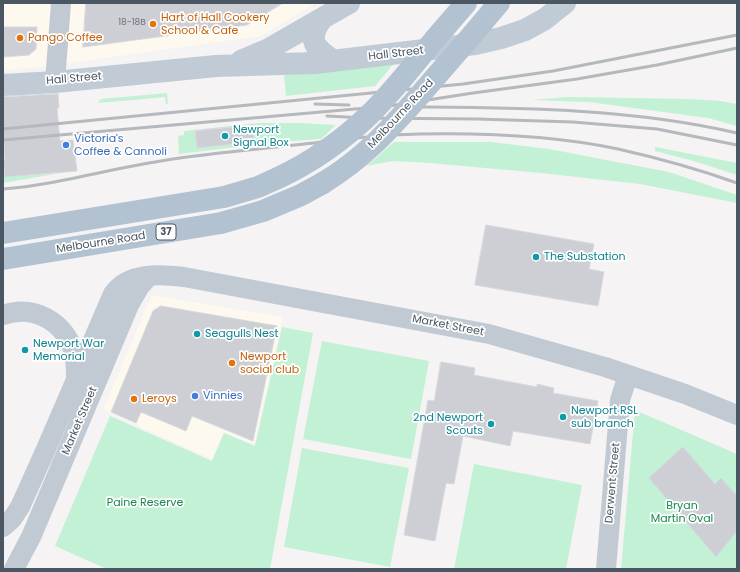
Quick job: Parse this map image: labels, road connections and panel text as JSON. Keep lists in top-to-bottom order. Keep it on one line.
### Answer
{"streets":{"main road":["Melbourne Road","37"],"street":["Hall Street","Market Street","Derwent Street"]},"crossings":[["Market Street","Derwent Street"]],"parks":["Paine Reserve","Bryan Martin Oval"],"places":["Hart of Hall Cookery School & Cafe","Pango Coffee","Newport Signal Box","Victoria's Coffee & Cannoli","The Substation","Seagulls Nest","Newport War Memorial","Newport social club","Vinnies","Leroys","Newport RSL sub branch","2nd Newport Scouts"],"house_numbers":["18-18B"]}
